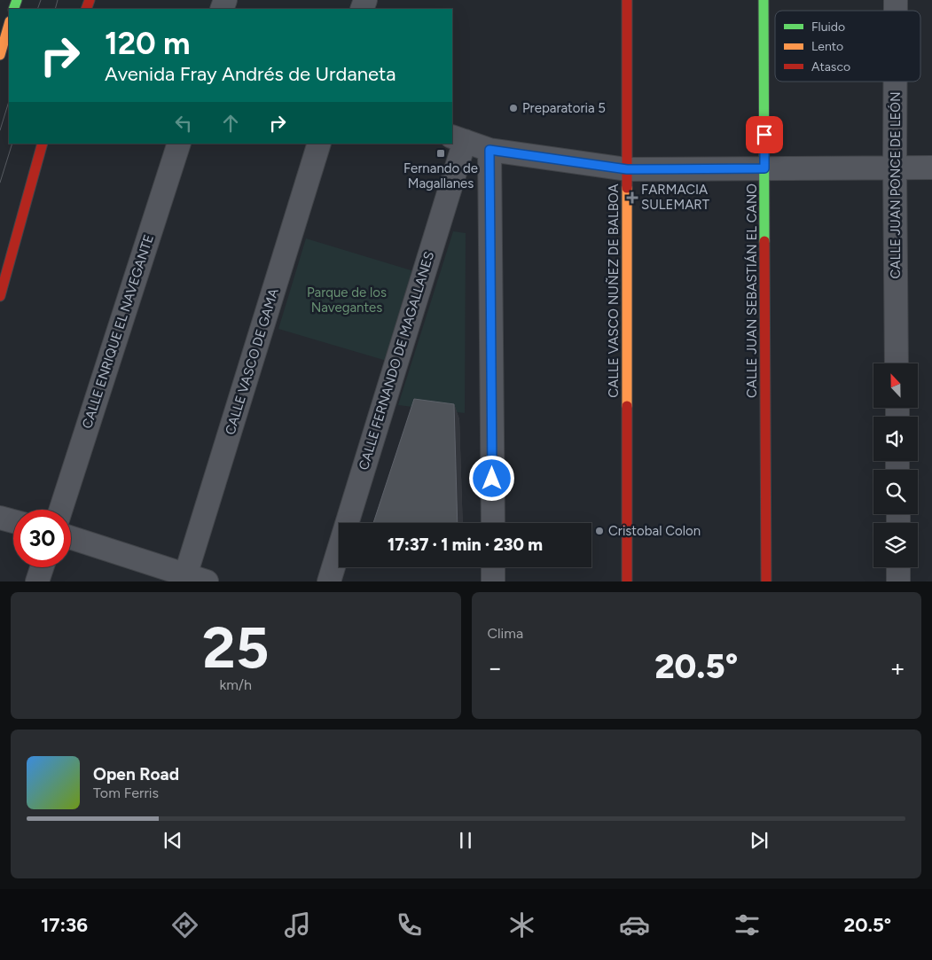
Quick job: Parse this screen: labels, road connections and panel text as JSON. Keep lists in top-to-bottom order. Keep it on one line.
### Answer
{"streets":{"street":["CALLE JUAN PONCE DE LEÓN","CALLE VASCO NUÑEZ DE BALBOA","CALLE JUAN SEBASTIÁN EL CANO","CALLE ENRIQUE EL NAVEGANTE","CALLE FERNANDO DE MAGALLANES","CALLE VASCO DE GAMA"]},"parks":["Parque de los Navegantes"],"places":{"other":["Preparatoria 5","Cristobal Colon"],"transit":["Fernando de Magallanes"],"health":["FARMACIA SULEMART"]},"legend":["Fluido","Lento","Atasco"],"north":"top","page":{"turn":["120 m","Avenida Fray Andrés de Urdaneta"],"limit":"30","trip":"17:37 · 1 min · 230 m","tile":[["25","km/h"],"Clima"],"heat":["−","20.5°","+"],"song":["Open Road","Tom Ferris"],"tabs":["17:36","20.5°"]}}
